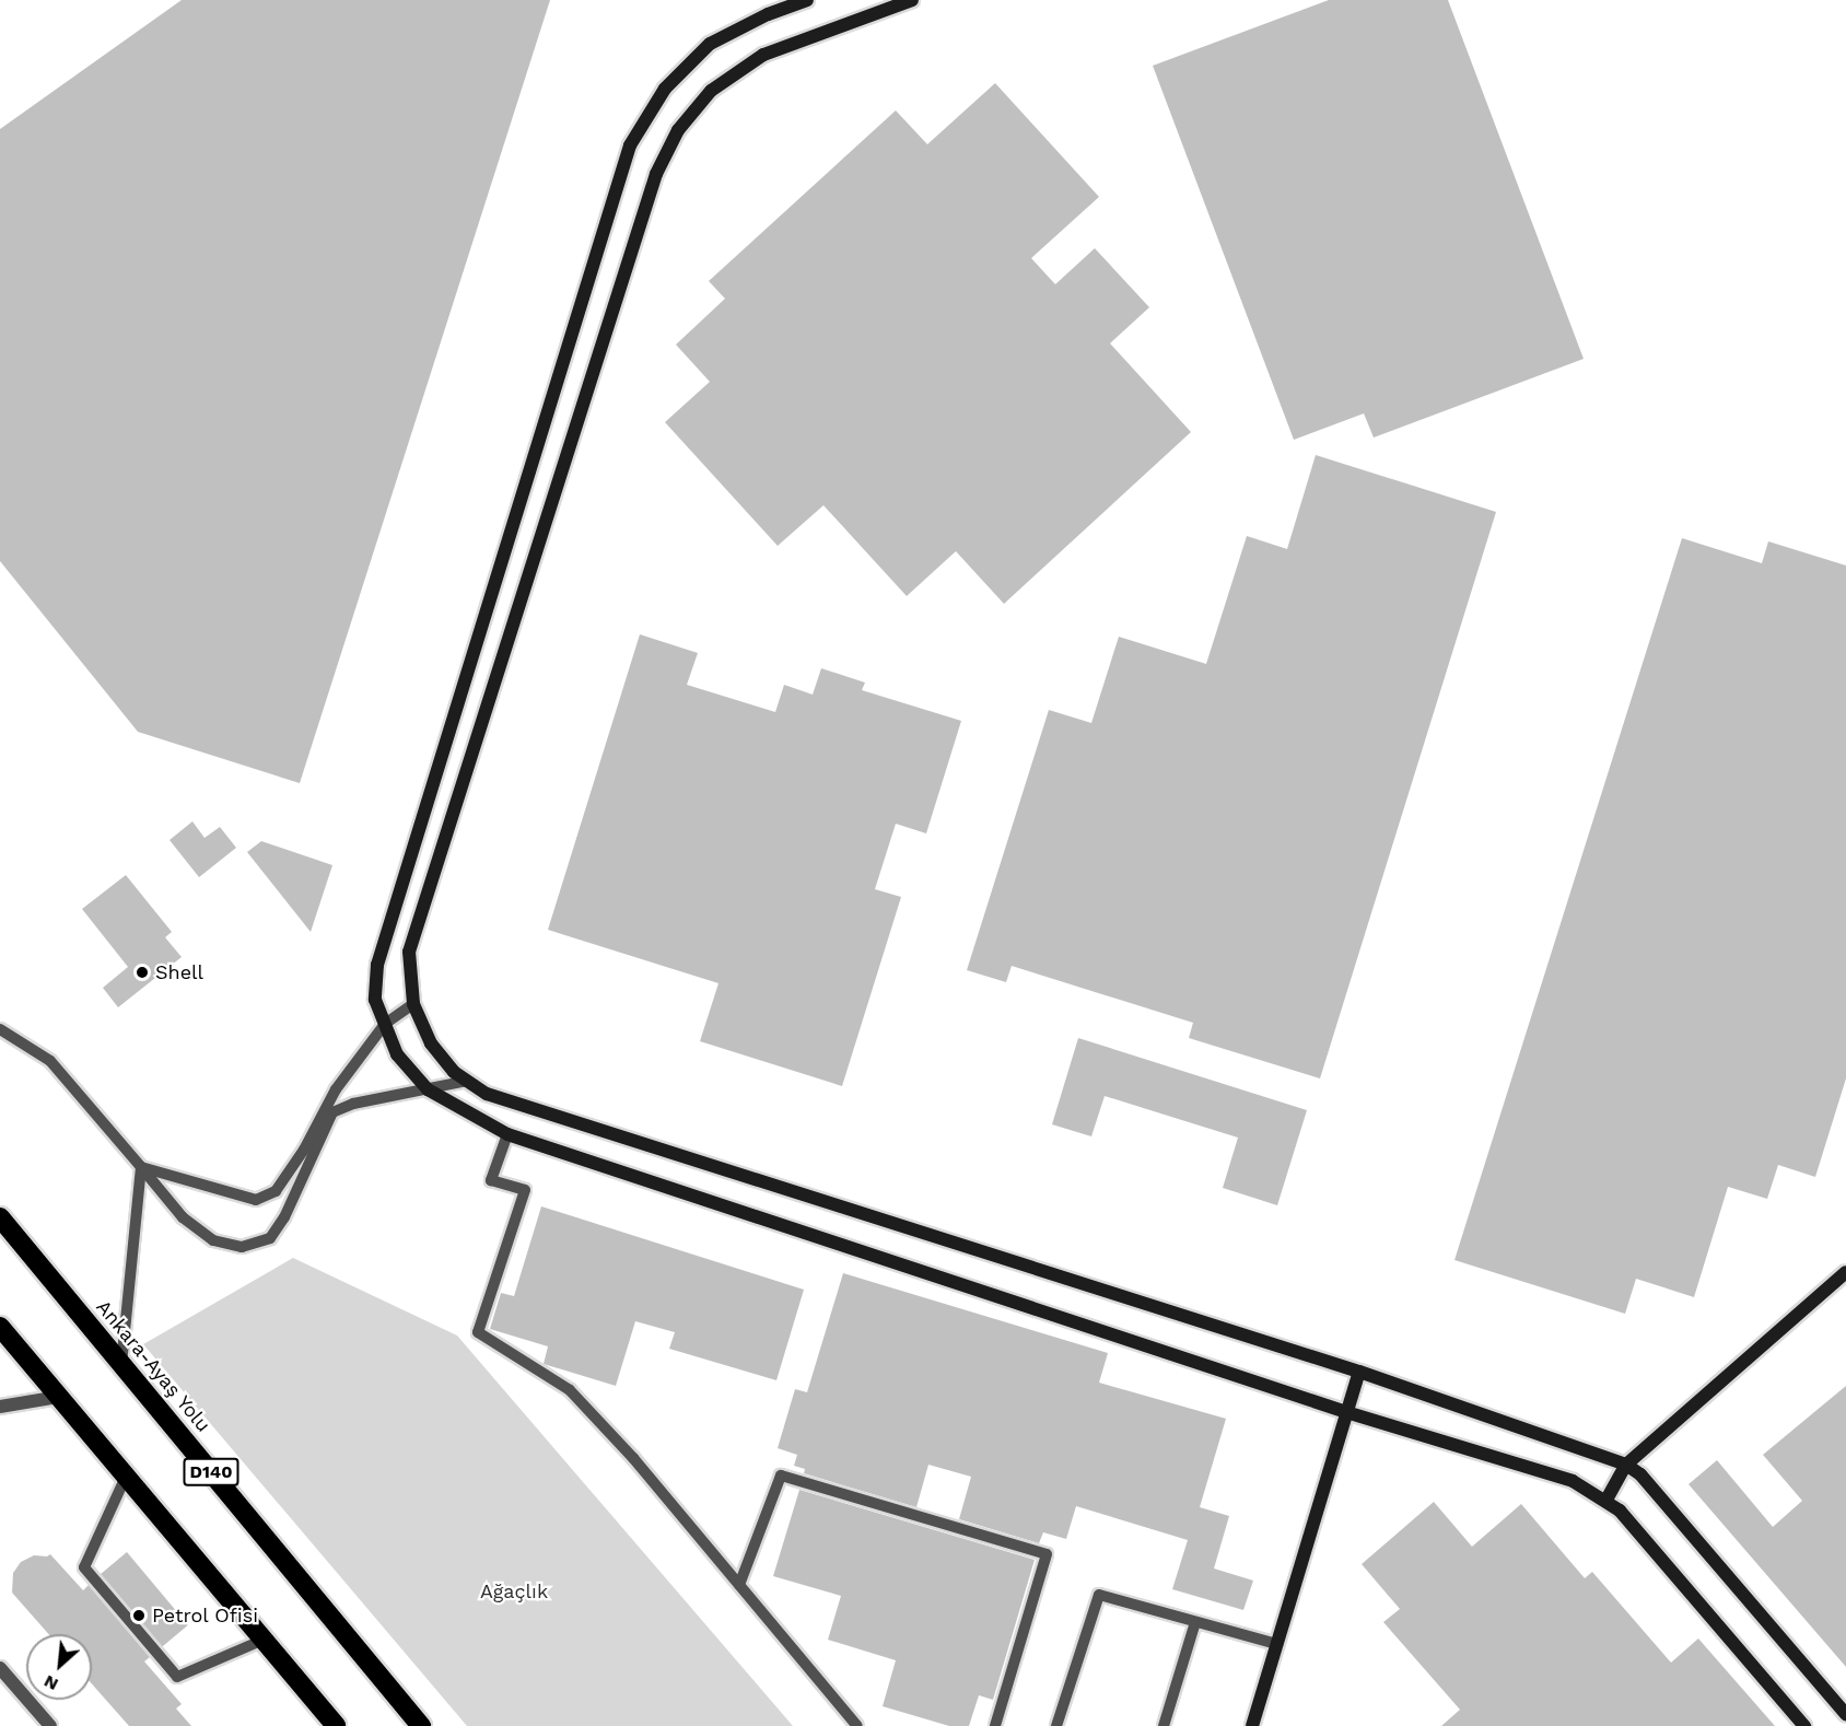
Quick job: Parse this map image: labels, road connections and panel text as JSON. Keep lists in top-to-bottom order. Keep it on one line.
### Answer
{"streets":{"highway":["Ankara-Ayaş Yolu","D140"]},"parks":["Ağaçlık"],"places":["Shell","Petrol Ofisi"],"north":"bottom left"}
